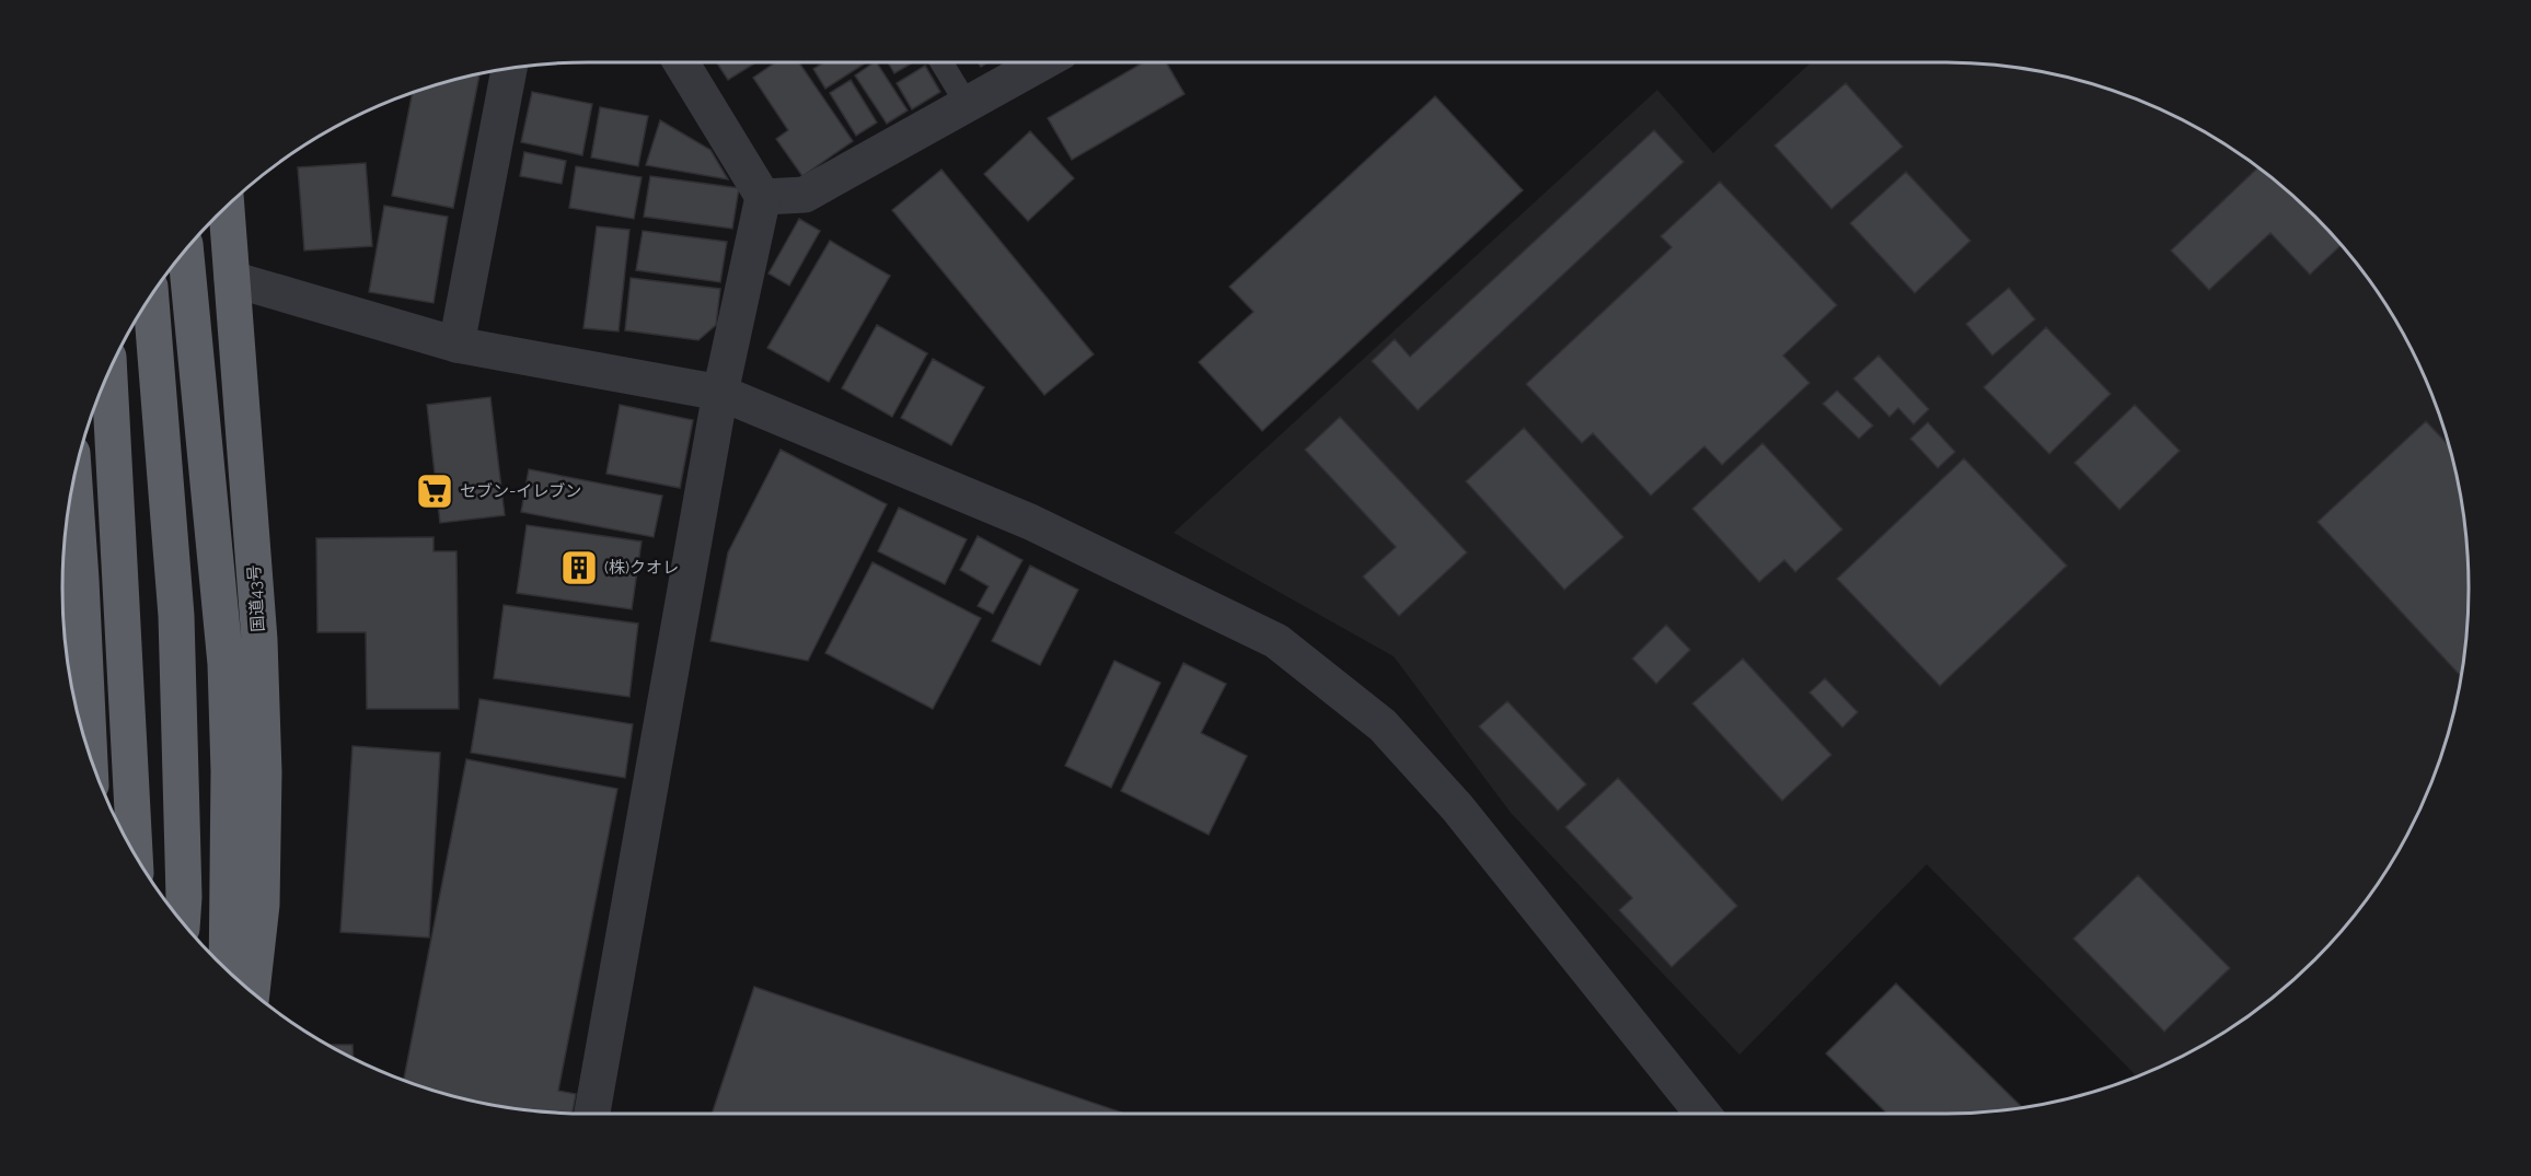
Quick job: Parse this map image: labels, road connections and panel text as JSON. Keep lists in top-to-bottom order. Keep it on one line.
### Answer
{"streets":{"highway":["国道43号"]},"places":{"supermarket":["セブン-イレブン"],"building":["(株)クオレ"]}}
